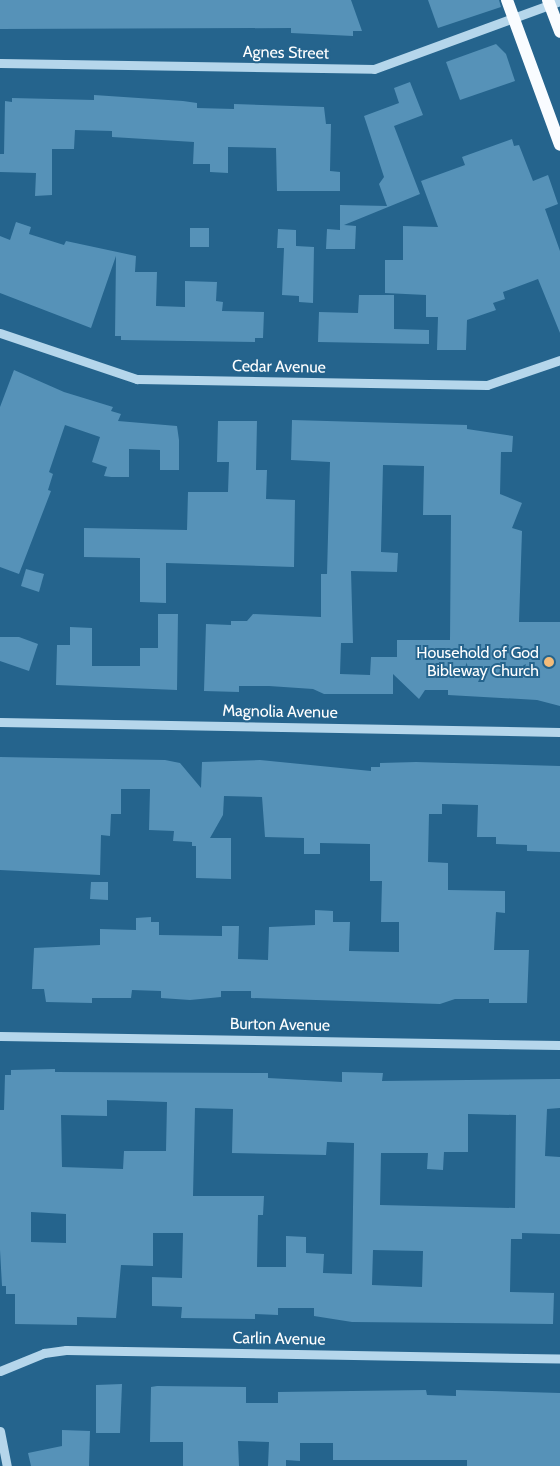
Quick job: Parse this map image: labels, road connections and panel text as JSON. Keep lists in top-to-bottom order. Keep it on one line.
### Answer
{"streets":{"street":["Agnes Street","Cedar Avenue","Magnolia Avenue","Burton Avenue","Carlin Avenue"]},"places":["Household of God Bibleway Church"]}
